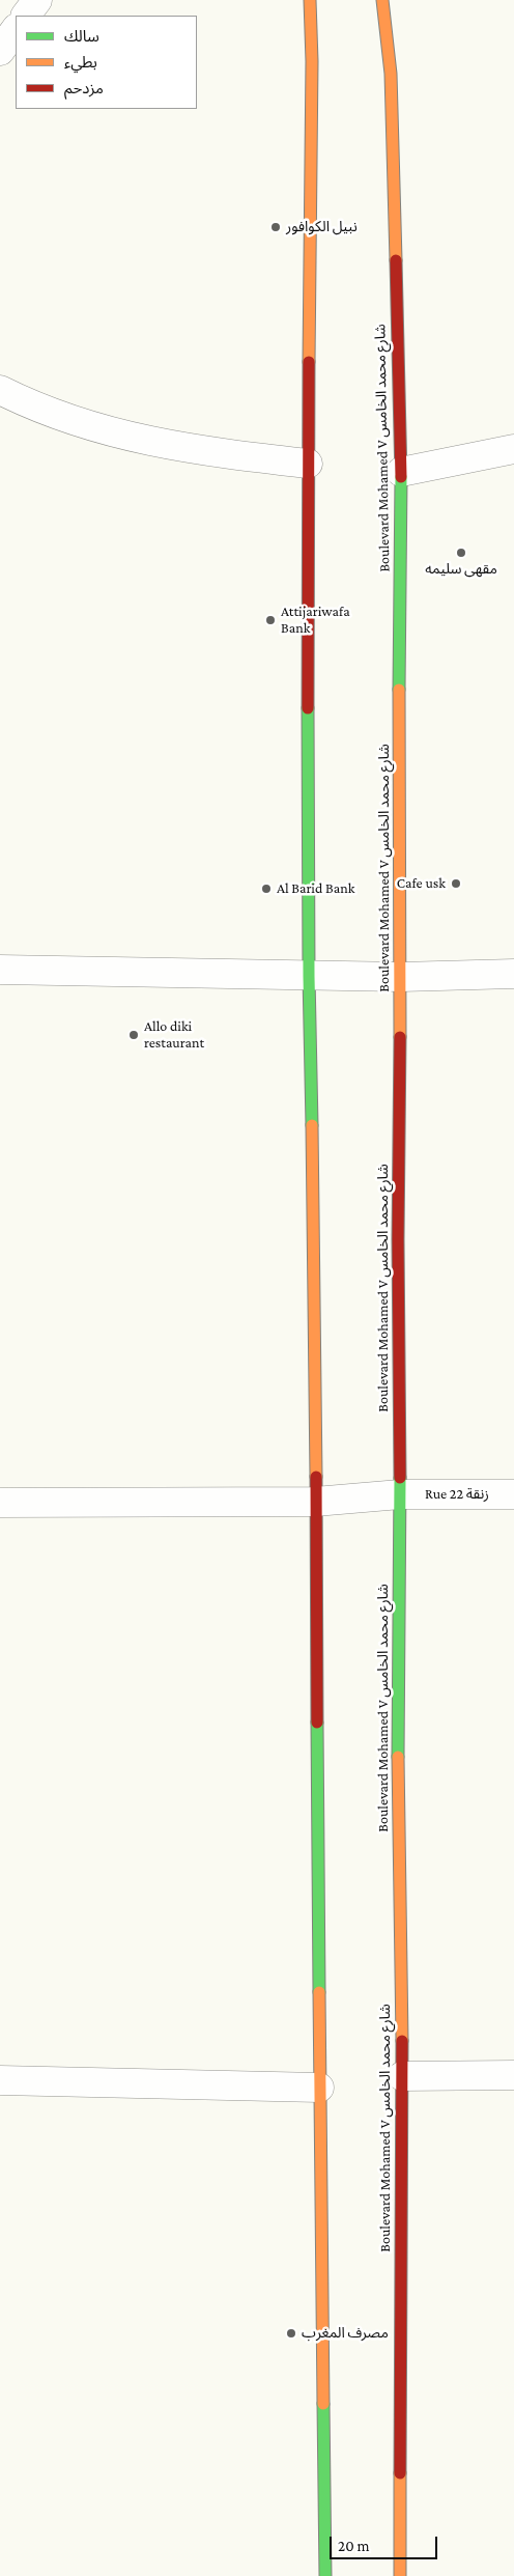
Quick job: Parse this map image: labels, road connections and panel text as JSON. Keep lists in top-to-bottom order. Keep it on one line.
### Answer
{"streets":{"main road":["Boulevard Mohamed V شارع محمد الخامس"],"street":["Rue 22 زنقة"]},"crossings":[["Boulevard Mohamed V شارع محمد الخامس","Rue 22 زنقة"]],"places":["نبيل الكوافور","مقهى سليمه","Attijariwafa Bank","Cafe usk","Al Barid Bank","Allo diki restaurant","مصرف المغرب"],"legend":["سالك","بطيء","مزدحم"],"scale_bar":"20 m"}
